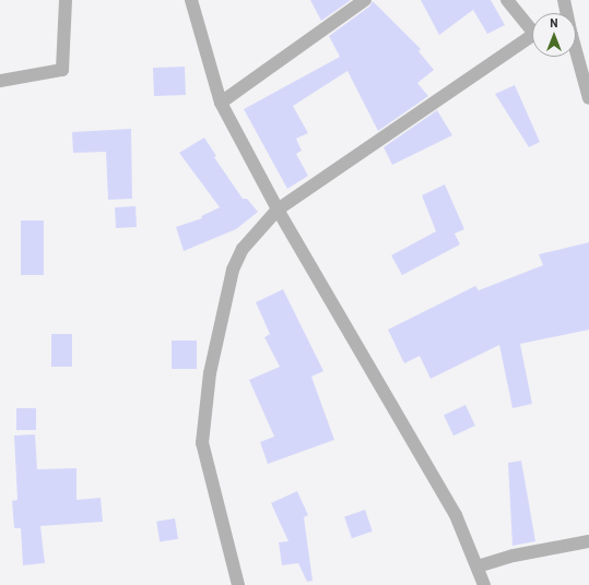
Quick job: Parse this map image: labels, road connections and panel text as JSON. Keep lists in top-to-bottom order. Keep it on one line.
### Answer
{"north":"top"}
